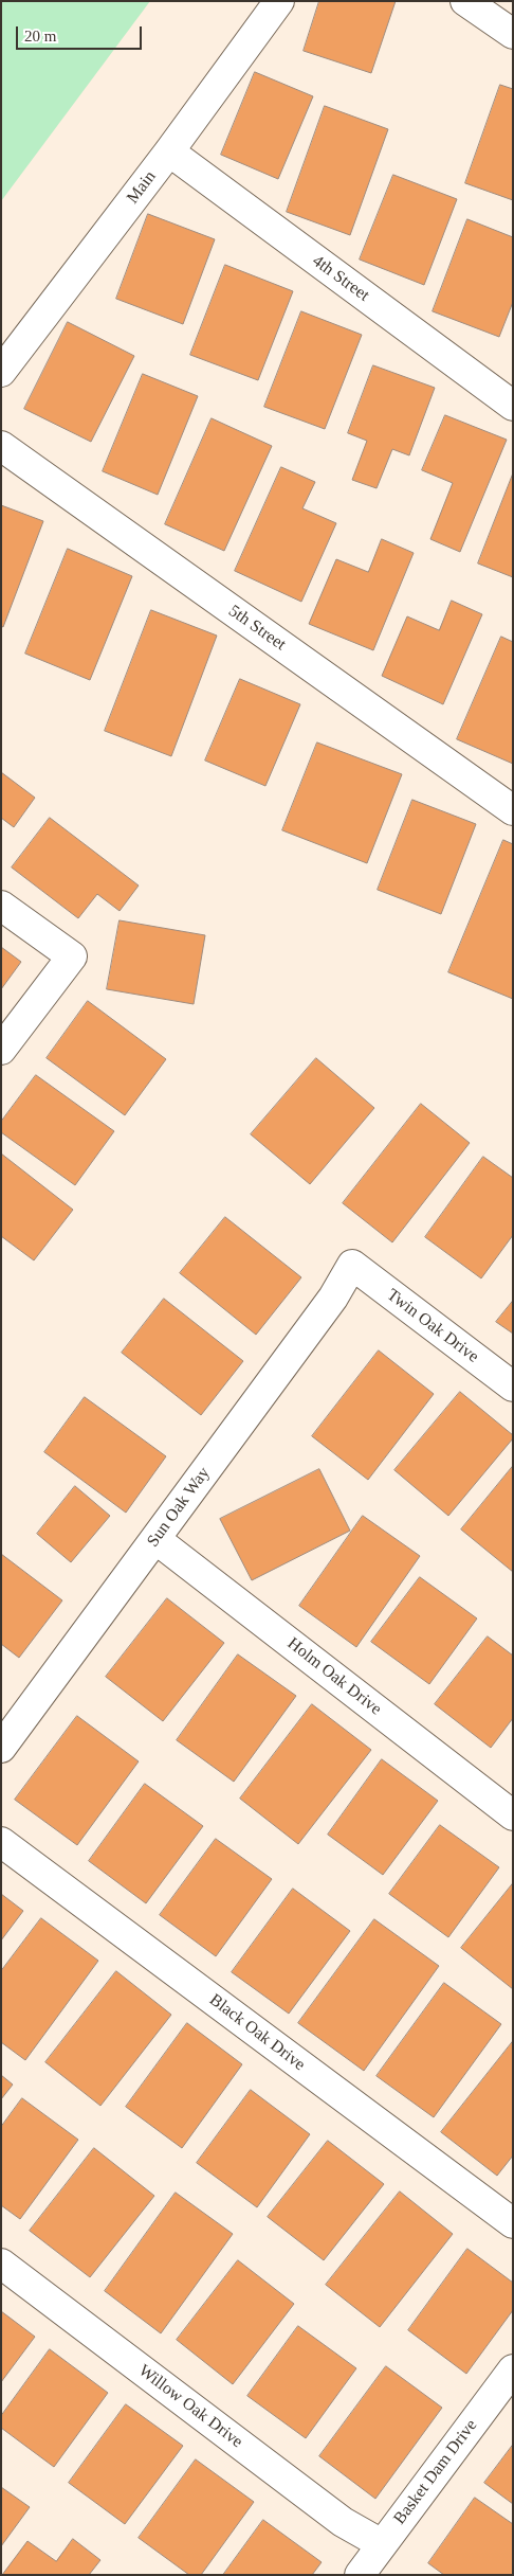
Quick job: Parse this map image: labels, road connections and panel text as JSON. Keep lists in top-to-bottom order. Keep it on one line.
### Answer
{"streets":{"street":["Main","4th Street","5th Street","Twin Oak Drive","Sun Oak Way","Holm Oak Drive","Black Oak Drive","Willow Oak Drive","Basket Dam Drive"]},"crossings":[["Main","4th Street"],["Twin Oak Drive","Sun Oak Way"],["Sun Oak Way","Holm Oak Drive"],["Willow Oak Drive","Basket Dam Drive"]],"scale_bar":"20 m"}
